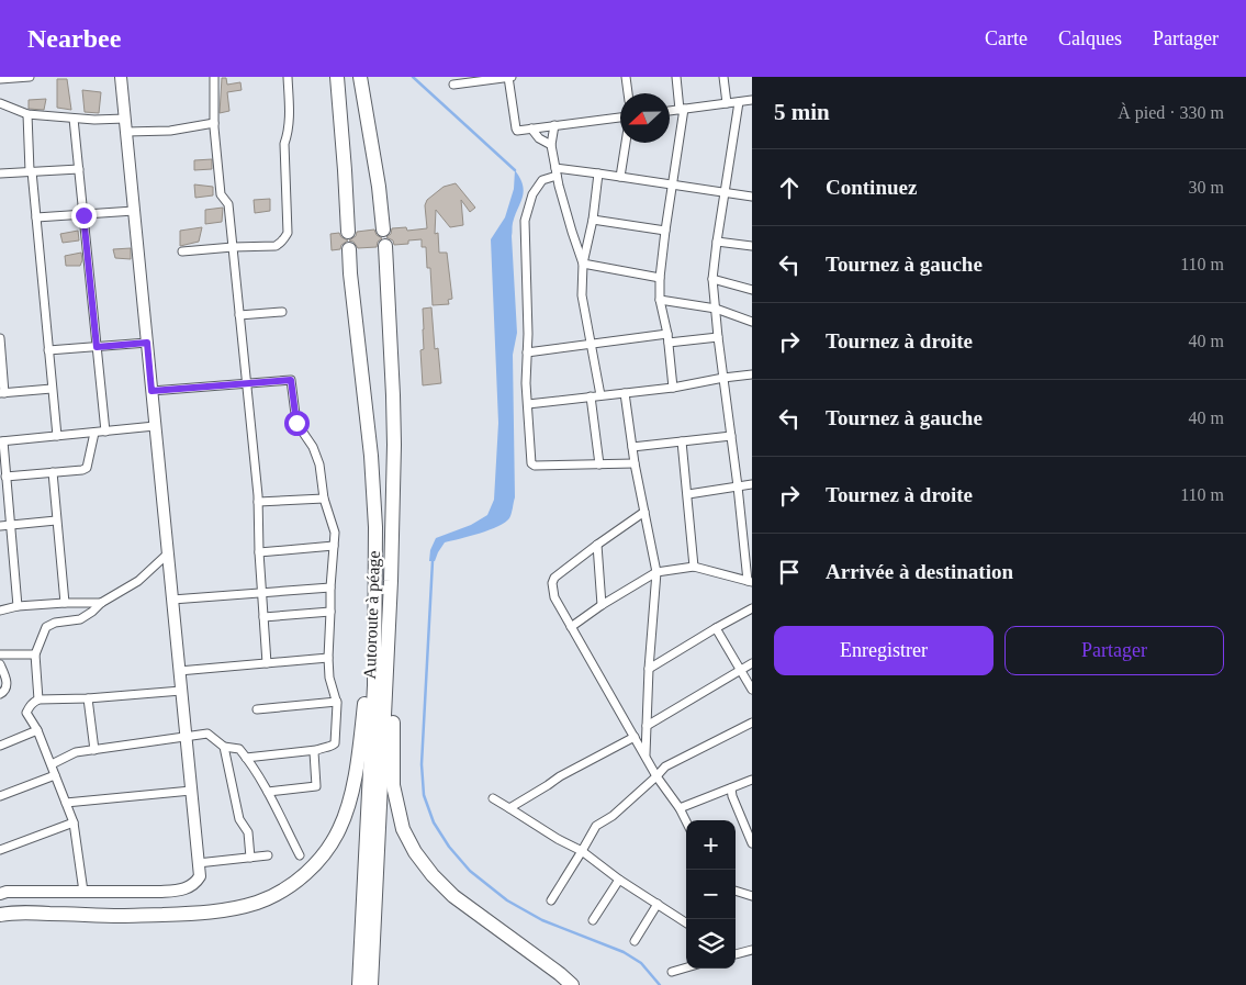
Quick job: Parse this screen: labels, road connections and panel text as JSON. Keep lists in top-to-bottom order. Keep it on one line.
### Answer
{"streets":{"highway":["Autoroute à péage"]},"north":"left","page":{"header":"Nearbee","nav":["Carte","Calques","Partager"],"heading":["5 min","À pied · 330 m"],"list":[["Continuez","30 m"],["Tournez à gauche","110 m"],["Tournez à droite","40 m"],["Tournez à gauche","40 m"],["Tournez à droite","110 m"],"Arrivée à destination"],"buttons":["Enregistrer","Partager"],"map_buttons":["+","−"]}}
